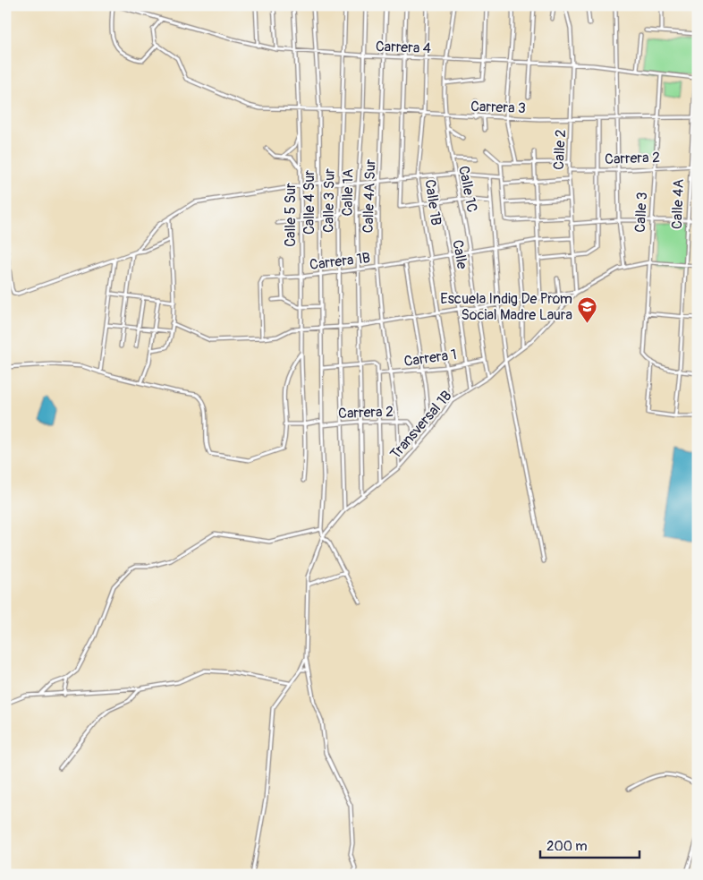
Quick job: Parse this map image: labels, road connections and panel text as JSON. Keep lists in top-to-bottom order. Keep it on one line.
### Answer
{"streets":{"street":["Carrera 4","Carrera 3","Calle 2","Carrera 2","Calle 1C","Calle 1A","Calle 4A Sur","Calle 3 Sur","Calle 4 Sur","Calle 1B","Calle 4A","Calle 3","Calle 5 Sur","Calle","Carrera 1B","Carrera 1","Transversal 1B"]},"crossings":[["Carrera 4","Calle 2"],["Carrera 4","Calle 1C"],["Carrera 4","Calle 1A"],["Carrera 4","Calle 4A Sur"],["Carrera 4","Calle 3 Sur"],["Carrera 4","Calle 4 Sur"],["Carrera 4","Calle 1B"],["Carrera 4","Calle 4A"],["Carrera 4","Calle 3"],["Carrera 4","Calle 5 Sur"],["Carrera 3","Calle 2"],["Carrera 3","Calle 1C"],["Carrera 3","Calle 1A"],["Carrera 3","Calle 4A Sur"],["Carrera 3","Calle 3 Sur"],["Carrera 3","Calle 4 Sur"],["Carrera 3","Calle 1B"],["Carrera 3","Calle 4A"],["Carrera 3","Calle 3"],["Carrera 3","Calle 5 Sur"],["Calle 2","Carrera 2"],["Calle 2","Carrera 1B"],["Calle 2","Transversal 1B"],["Carrera 2","Calle 1A"],["Carrera 2","Calle 4A Sur"],["Carrera 2","Calle 3 Sur"],["Carrera 2","Calle 4 Sur"],["Carrera 2","Calle 4A"],["Carrera 2","Calle 3"],["Carrera 2","Transversal 1B"],["Calle 1C","Carrera 1B"],["Calle 1C","Carrera 1"],["Calle 1C","Transversal 1B"],["Calle 1A","Carrera 1B"],["Calle 1A","Transversal 1B"],["Calle 4A Sur","Carrera 1B"],["Calle 4A Sur","Carrera 1"],["Calle 4A Sur","Transversal 1B"],["Calle 3 Sur","Carrera 1B"],["Calle 3 Sur","Transversal 1B"],["Calle 4 Sur","Carrera 1B"],["Calle 4 Sur","Transversal 1B"],["Calle 1B","Carrera 1B"],["Calle 1B","Carrera 1"],["Calle 1B","Transversal 1B"],["Calle 5 Sur","Carrera 1B"],["Calle","Carrera 1B"],["Calle","Carrera 1"],["Calle","Transversal 1B"]],"places":{"school or university":["Escuela Indig De Prom Social Madre Laura"]},"scale_bar":"200 m"}
